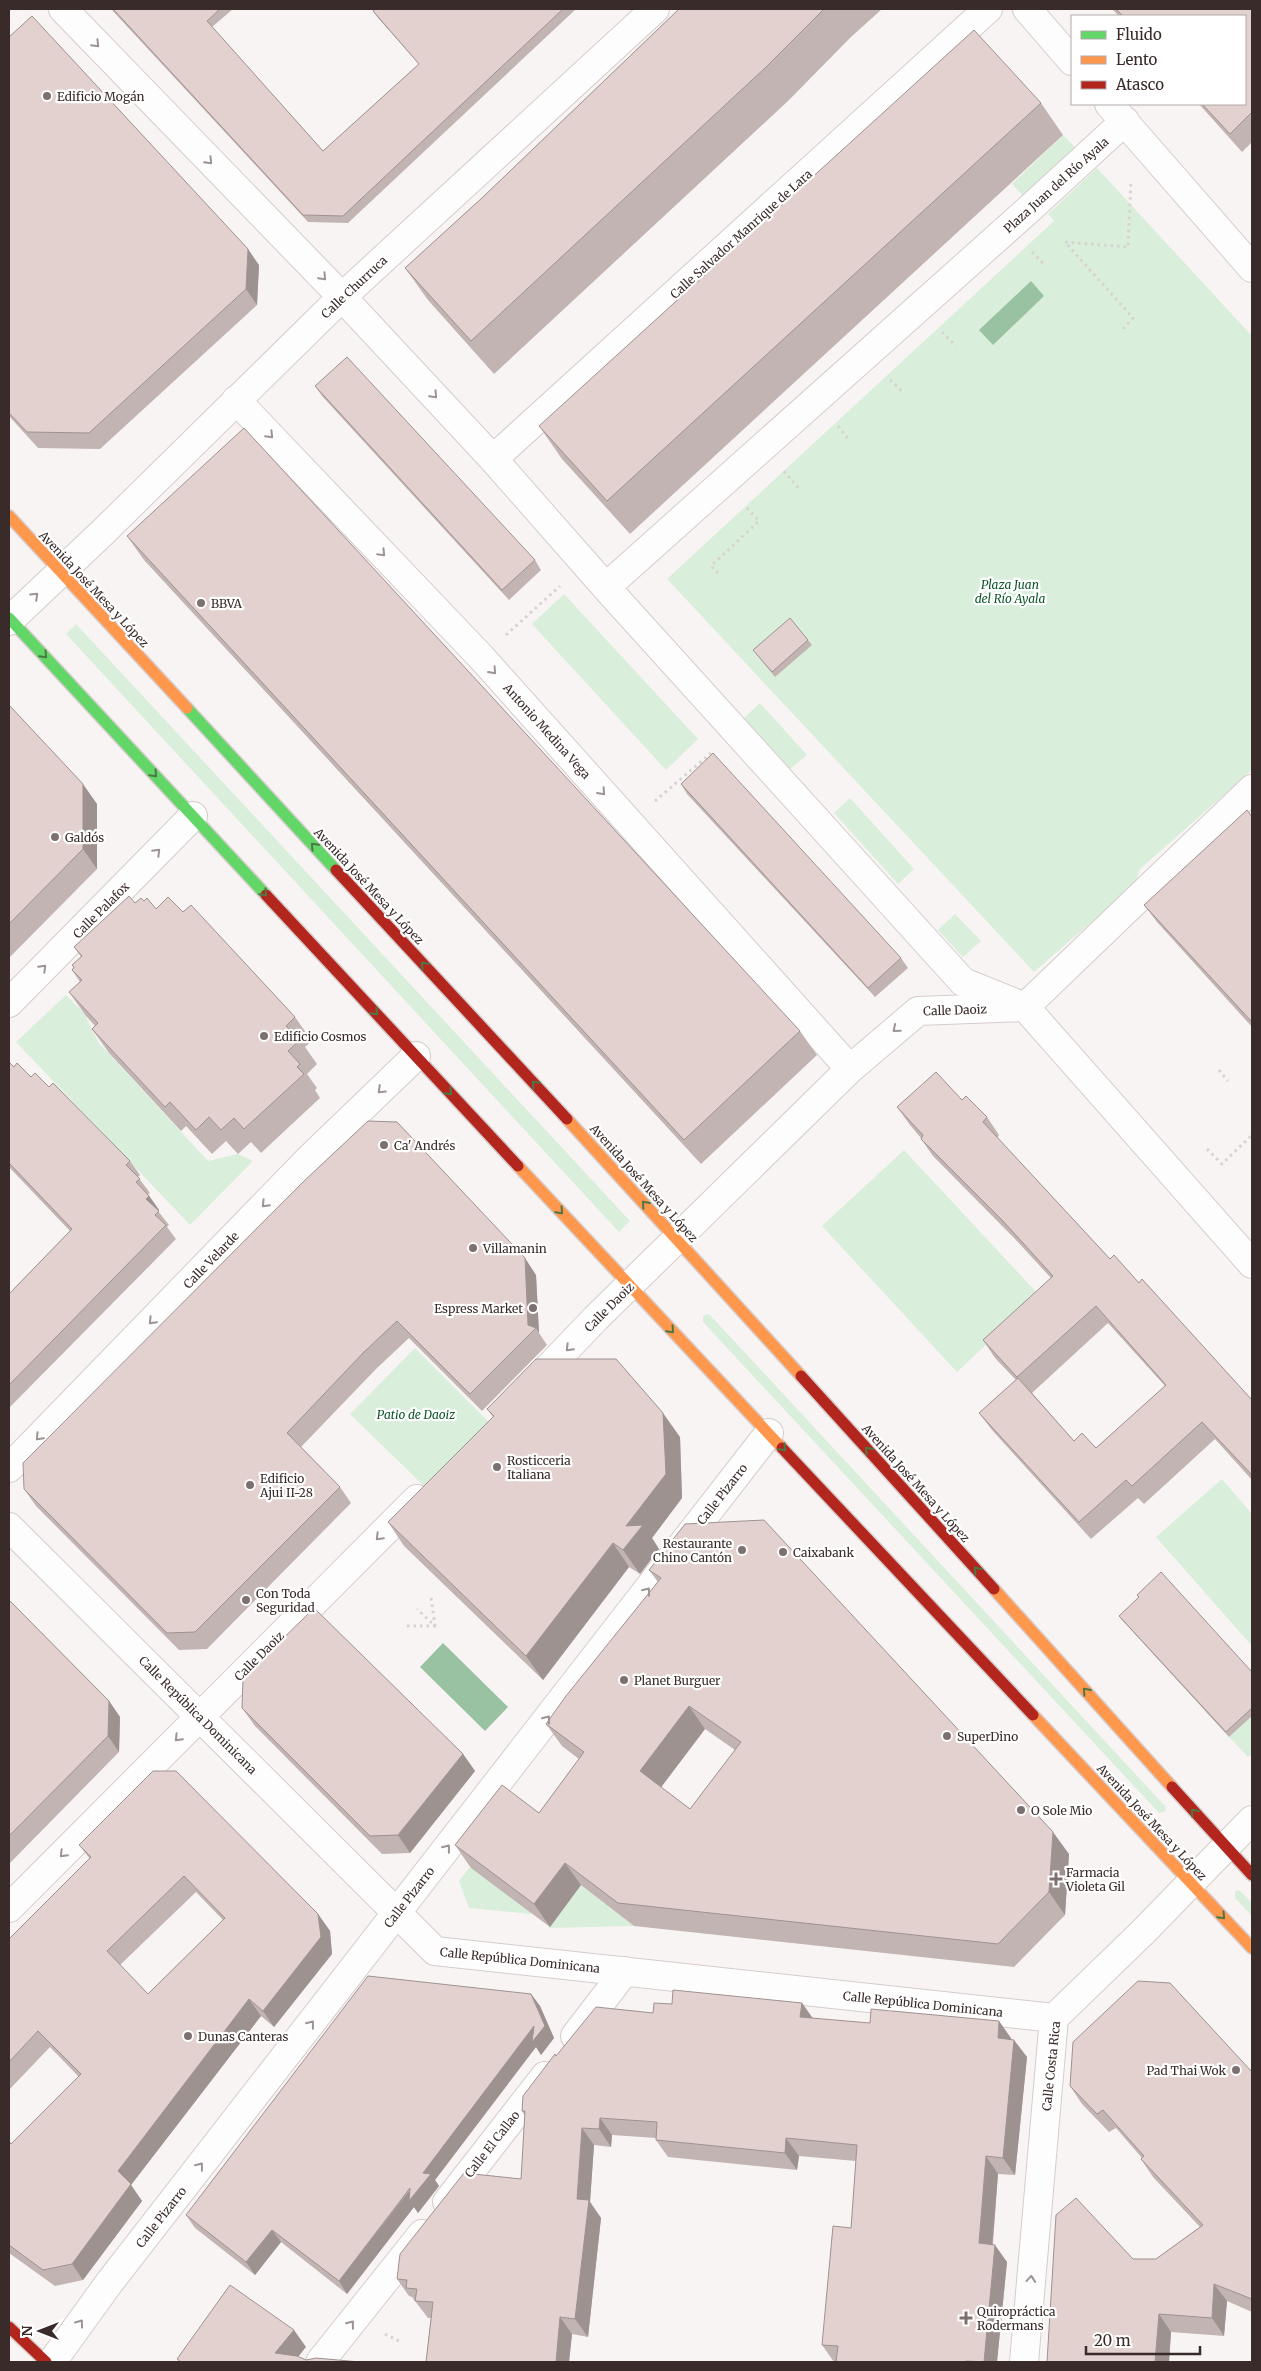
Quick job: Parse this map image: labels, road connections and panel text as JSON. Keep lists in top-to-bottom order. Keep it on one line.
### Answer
{"streets":{"street":["Plaza Juan del Río Ayala","Calle Salvador Manrique de Lara","Calle Churruca","Avenida José Mesa y López","Antonio Medina Vega","Calle Palafox","Calle Daoiz","Calle Velarde","Calle Pizarro","Calle República Dominicana","Calle Costa Rica","Calle El Callao"]},"crossings":[["Calle Churruca","Avenida José Mesa y López"],["Calle Churruca","Antonio Medina Vega"],["Avenida José Mesa y López","Calle Palafox"],["Avenida José Mesa y López","Calle Daoiz"],["Avenida José Mesa y López","Calle Velarde"],["Avenida José Mesa y López","Calle Pizarro"],["Avenida José Mesa y López","Calle Costa Rica"],["Antonio Medina Vega","Calle Daoiz"],["Calle Daoiz","Calle República Dominicana"],["Calle Pizarro","Calle República Dominicana"],["Calle República Dominicana","Calle Costa Rica"],["Calle República Dominicana","Calle El Callao"]],"one_way":["Calle Palafox","Calle Daoiz","Calle Velarde","Calle Pizarro","Calle Costa Rica","Calle El Callao"],"parks":["Plaza Juan del Río Ayala","Patio de Daoiz"],"places":{"other":["Edificio Mogán","BBVA","Galdós","Edificio Cosmos","Ca' Andrés","Villamanin","Espress Market","Rosticceria Italiana","Edificio Ajui II-28","Restaurante Chino Cantón","Caixabank","Con Toda Seguridad","Planet Burguer","SuperDino","O Sole Mio","Dunas Canteras","Pad Thai Wok"],"health":["Farmacia Violeta Gil","Quiropráctica Rodermans"]},"legend":["Fluido","Lento","Atasco"],"scale_bar":"20 m","north":"left"}
